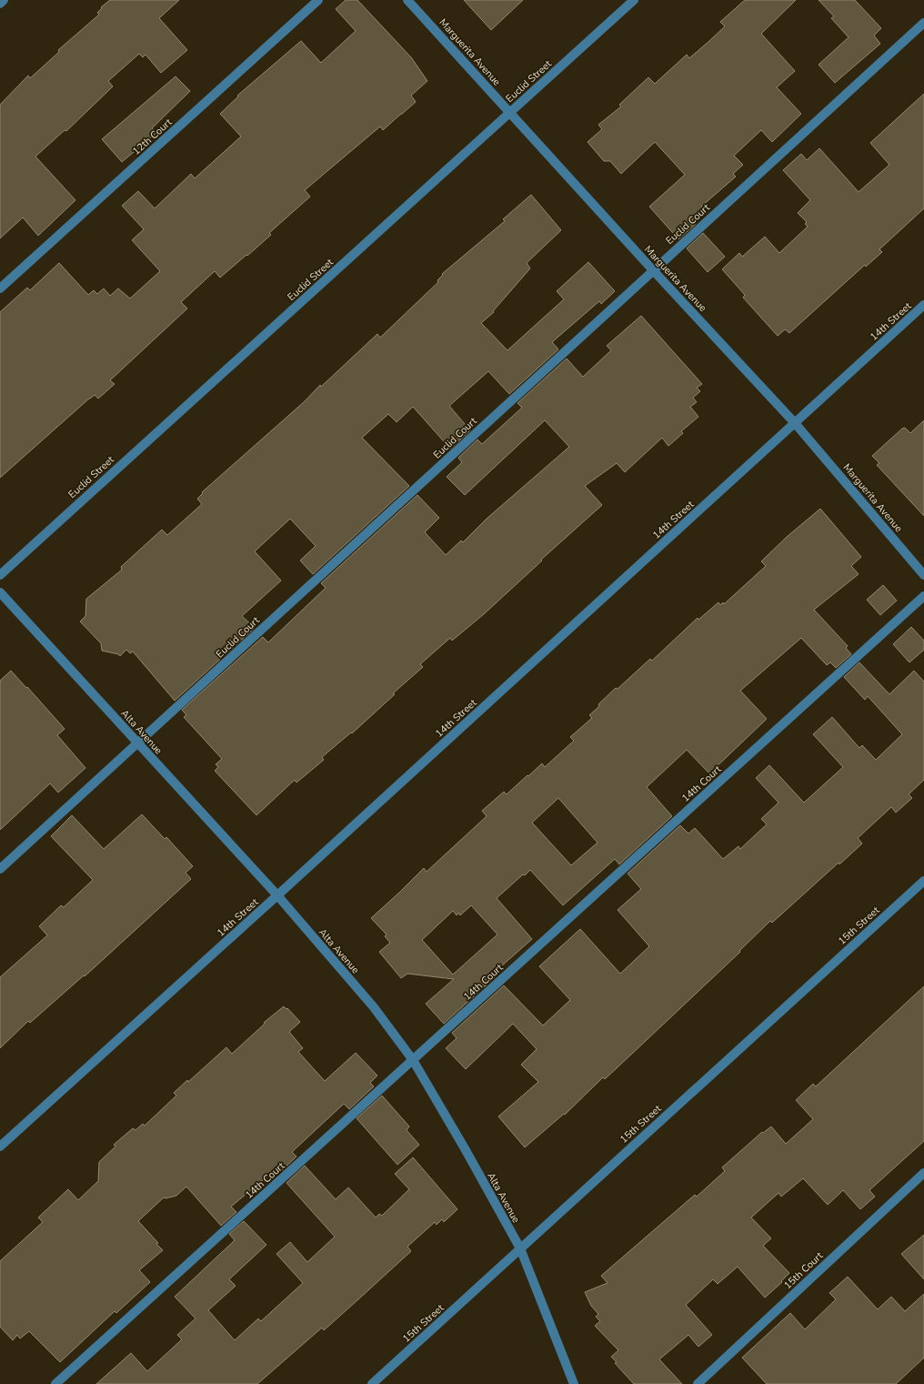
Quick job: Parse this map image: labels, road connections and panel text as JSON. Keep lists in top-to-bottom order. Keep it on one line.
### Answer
{"streets":{"street":["Marguerita Avenue","Euclid Street","12th Court","Euclid Court","14th Street","Alta Avenue","14th Court","15th Street","15th Court"]},"crossings":[["Marguerita Avenue","Euclid Street"],["Marguerita Avenue","Euclid Court"],["Marguerita Avenue","14th Street"],["Euclid Court","Alta Avenue"],["14th Street","Alta Avenue"],["Alta Avenue","14th Court"],["Alta Avenue","15th Street"]]}
